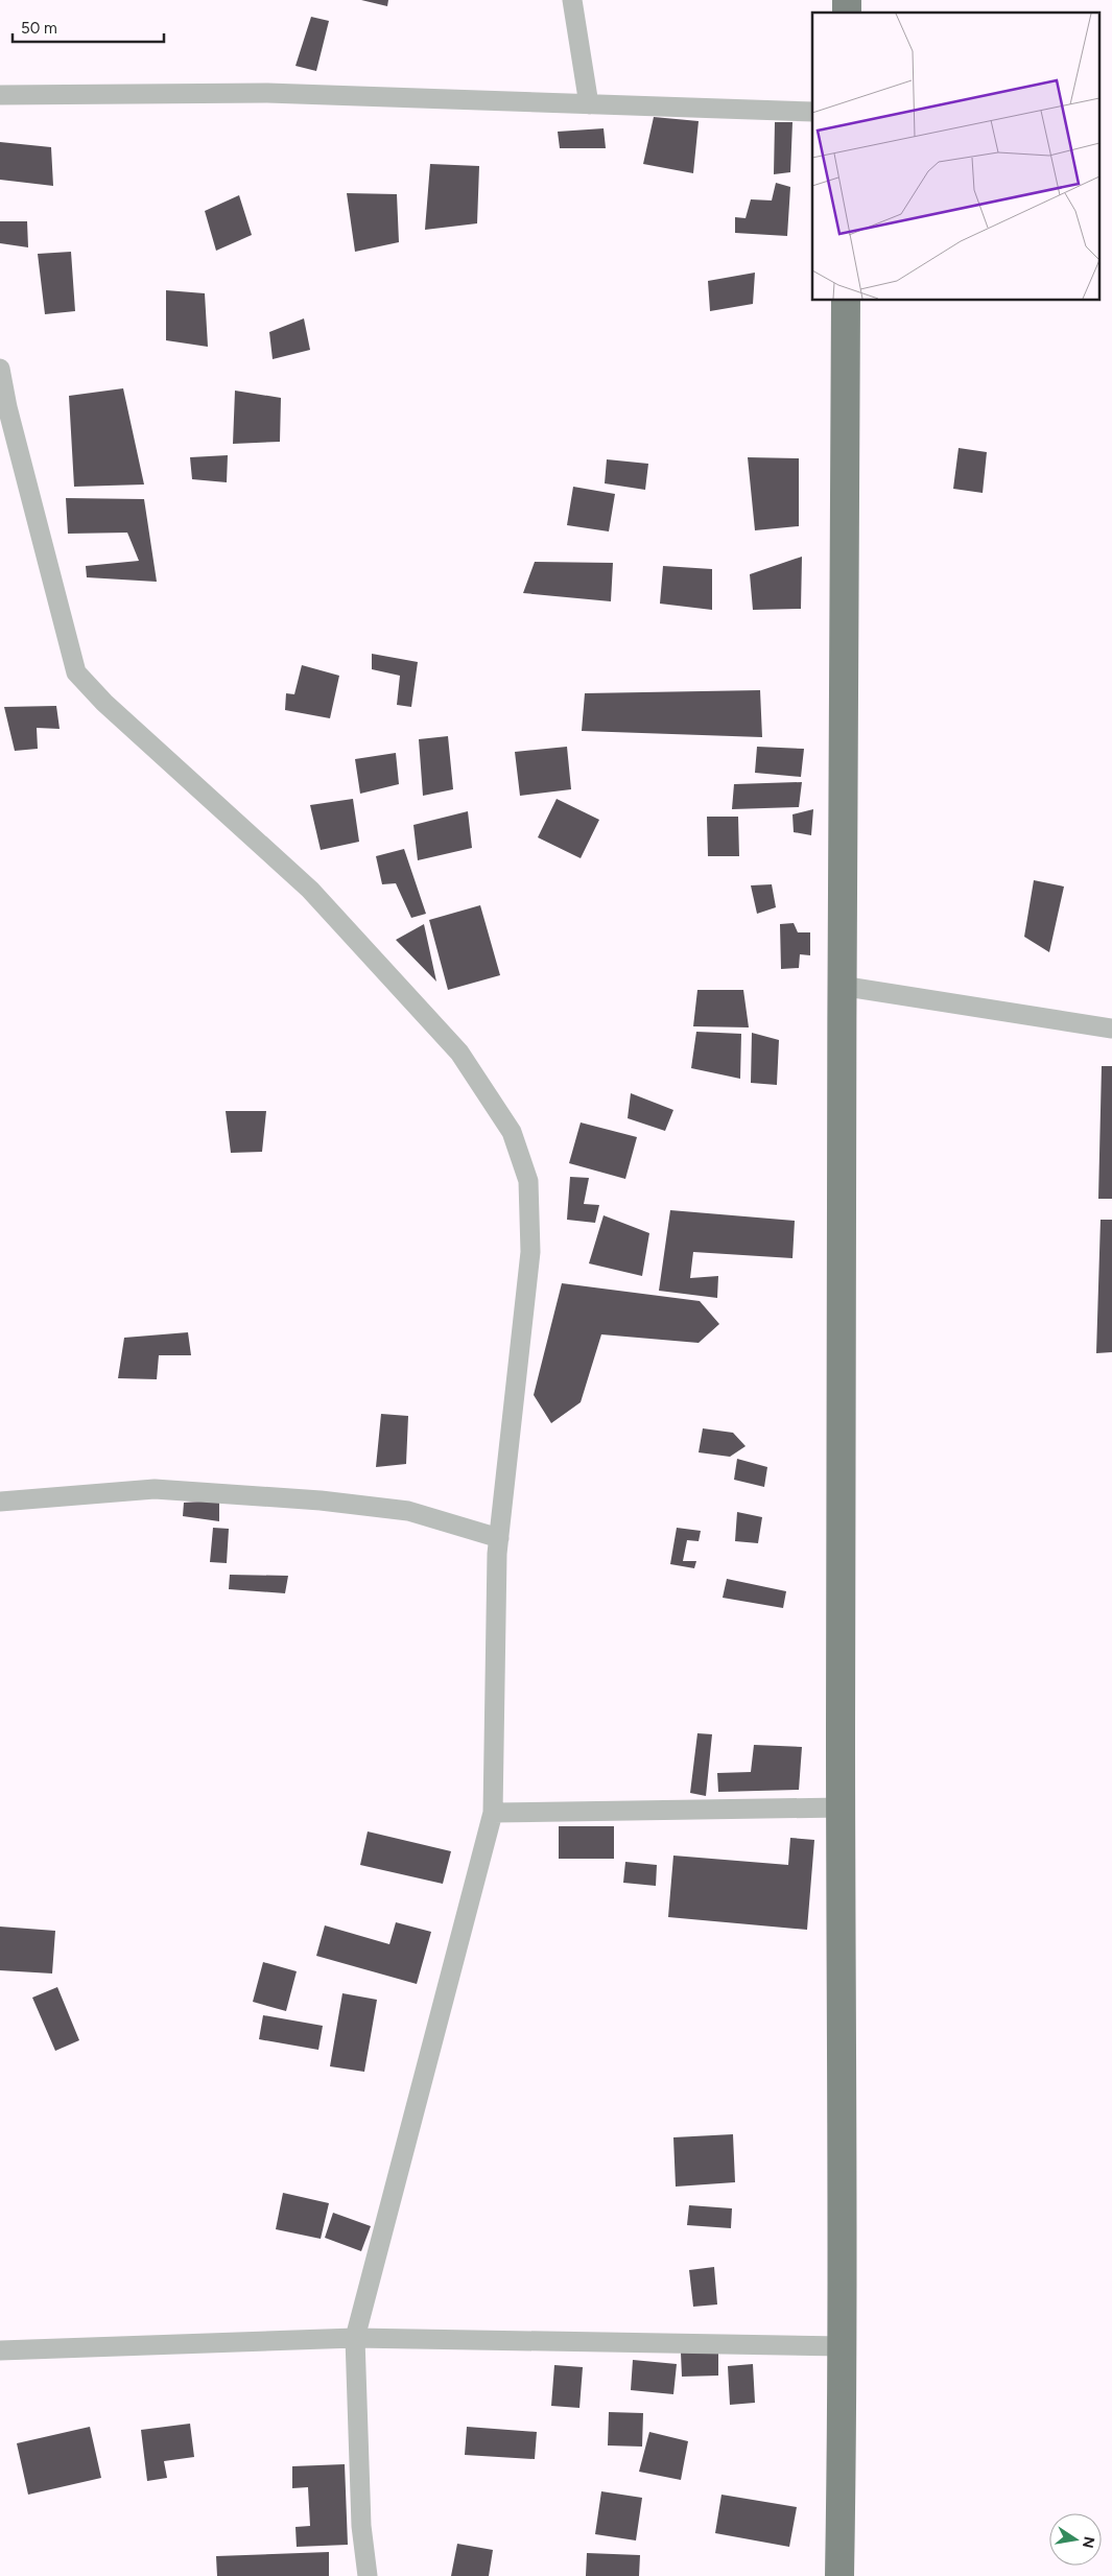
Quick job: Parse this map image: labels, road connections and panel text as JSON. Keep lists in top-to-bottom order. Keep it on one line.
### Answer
{"scale_bar":"50 m","north":"right"}
